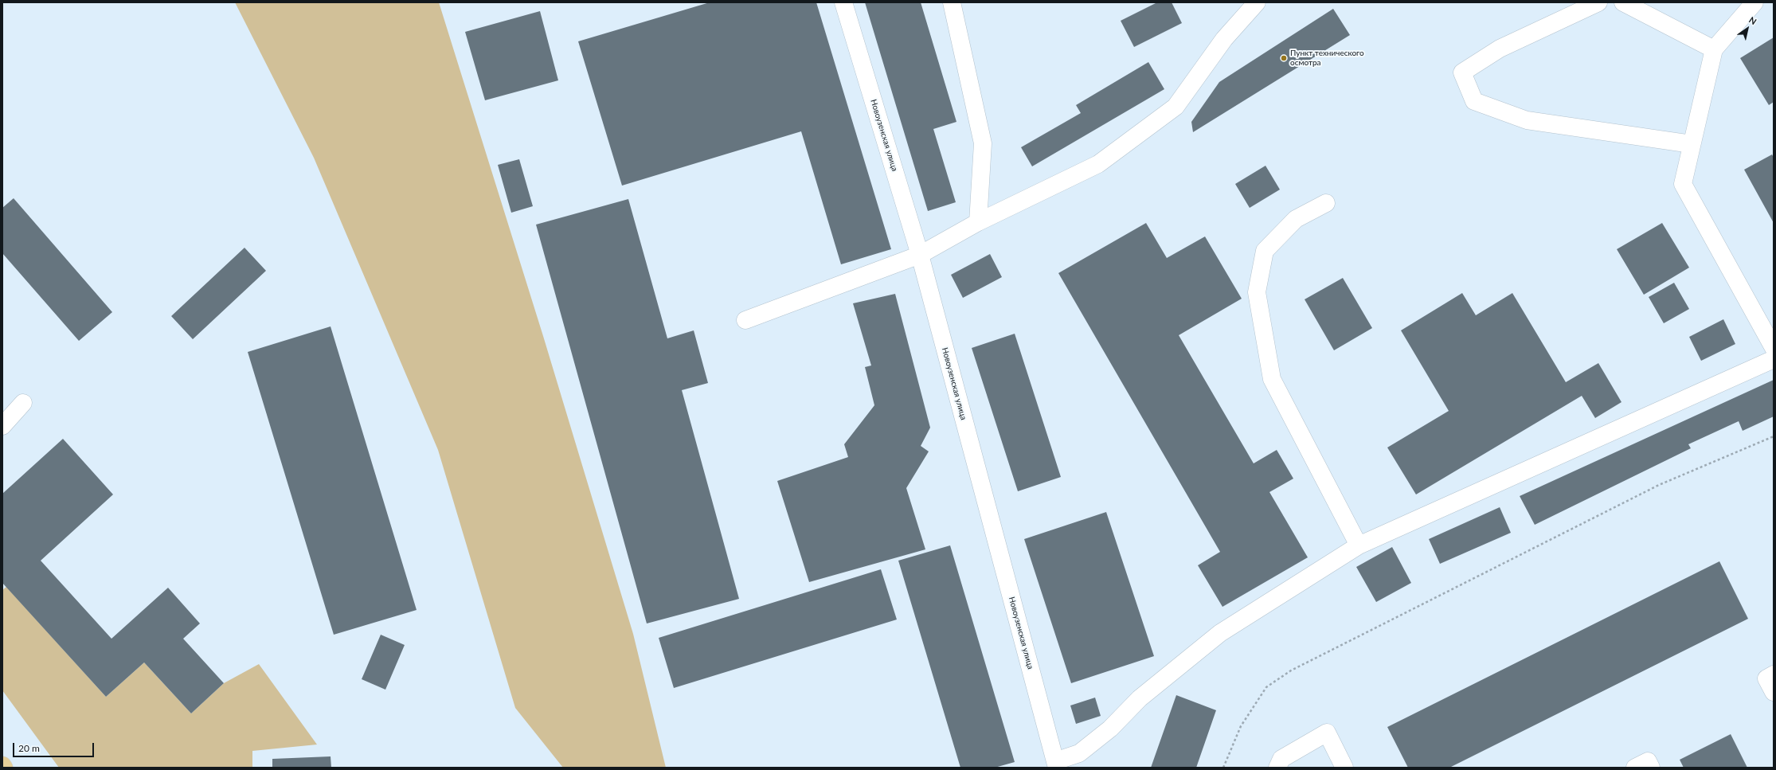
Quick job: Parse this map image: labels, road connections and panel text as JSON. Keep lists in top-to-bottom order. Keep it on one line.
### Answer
{"streets":{"street":["Новоузенская улица"]},"places":["Пункт технического осмотра"],"scale_bar":"20 m","north":"top right"}
